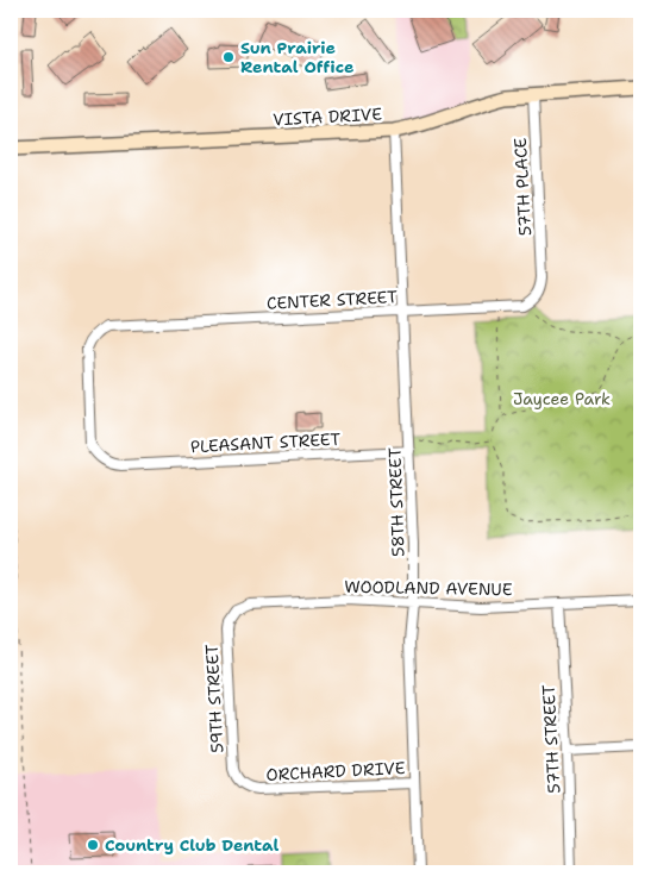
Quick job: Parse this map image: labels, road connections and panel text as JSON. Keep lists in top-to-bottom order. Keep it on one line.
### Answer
{"streets":{"street":["VISTA DRIVE","57TH PLACE","CENTER STREET","PLEASANT STREET","58TH STREET","WOODLAND AVENUE","59TH STREET","57TH STREET","ORCHARD DRIVE"]},"crossings":[["VISTA DRIVE","57TH PLACE"],["VISTA DRIVE","58TH STREET"],["57TH PLACE","CENTER STREET"],["CENTER STREET","PLEASANT STREET"],["CENTER STREET","58TH STREET"],["PLEASANT STREET","58TH STREET"],["58TH STREET","WOODLAND AVENUE"],["58TH STREET","ORCHARD DRIVE"],["WOODLAND AVENUE","59TH STREET"],["WOODLAND AVENUE","57TH STREET"],["59TH STREET","ORCHARD DRIVE"]],"parks":["Jaycee Park"],"places":["Sun Prairie Rental Office","Country Club Dental"]}
